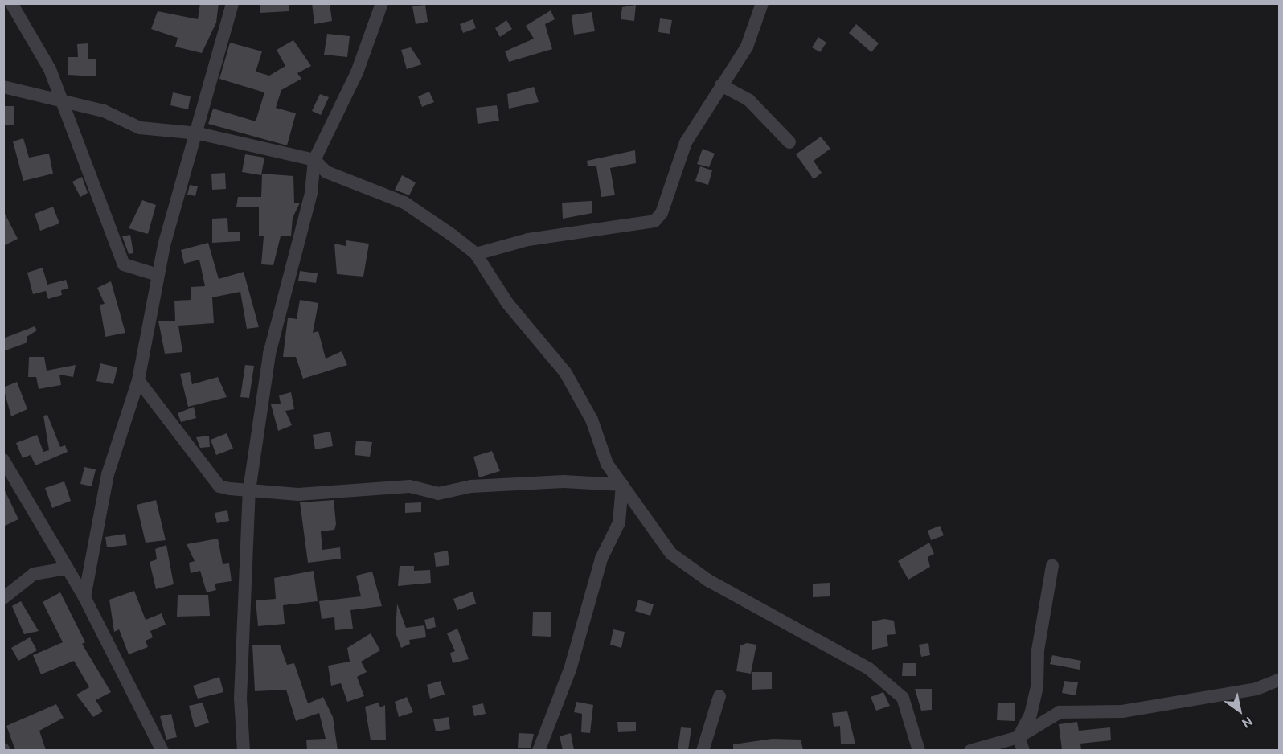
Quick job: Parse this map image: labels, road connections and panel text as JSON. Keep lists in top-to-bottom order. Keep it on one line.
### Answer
{"north":"bottom right"}
